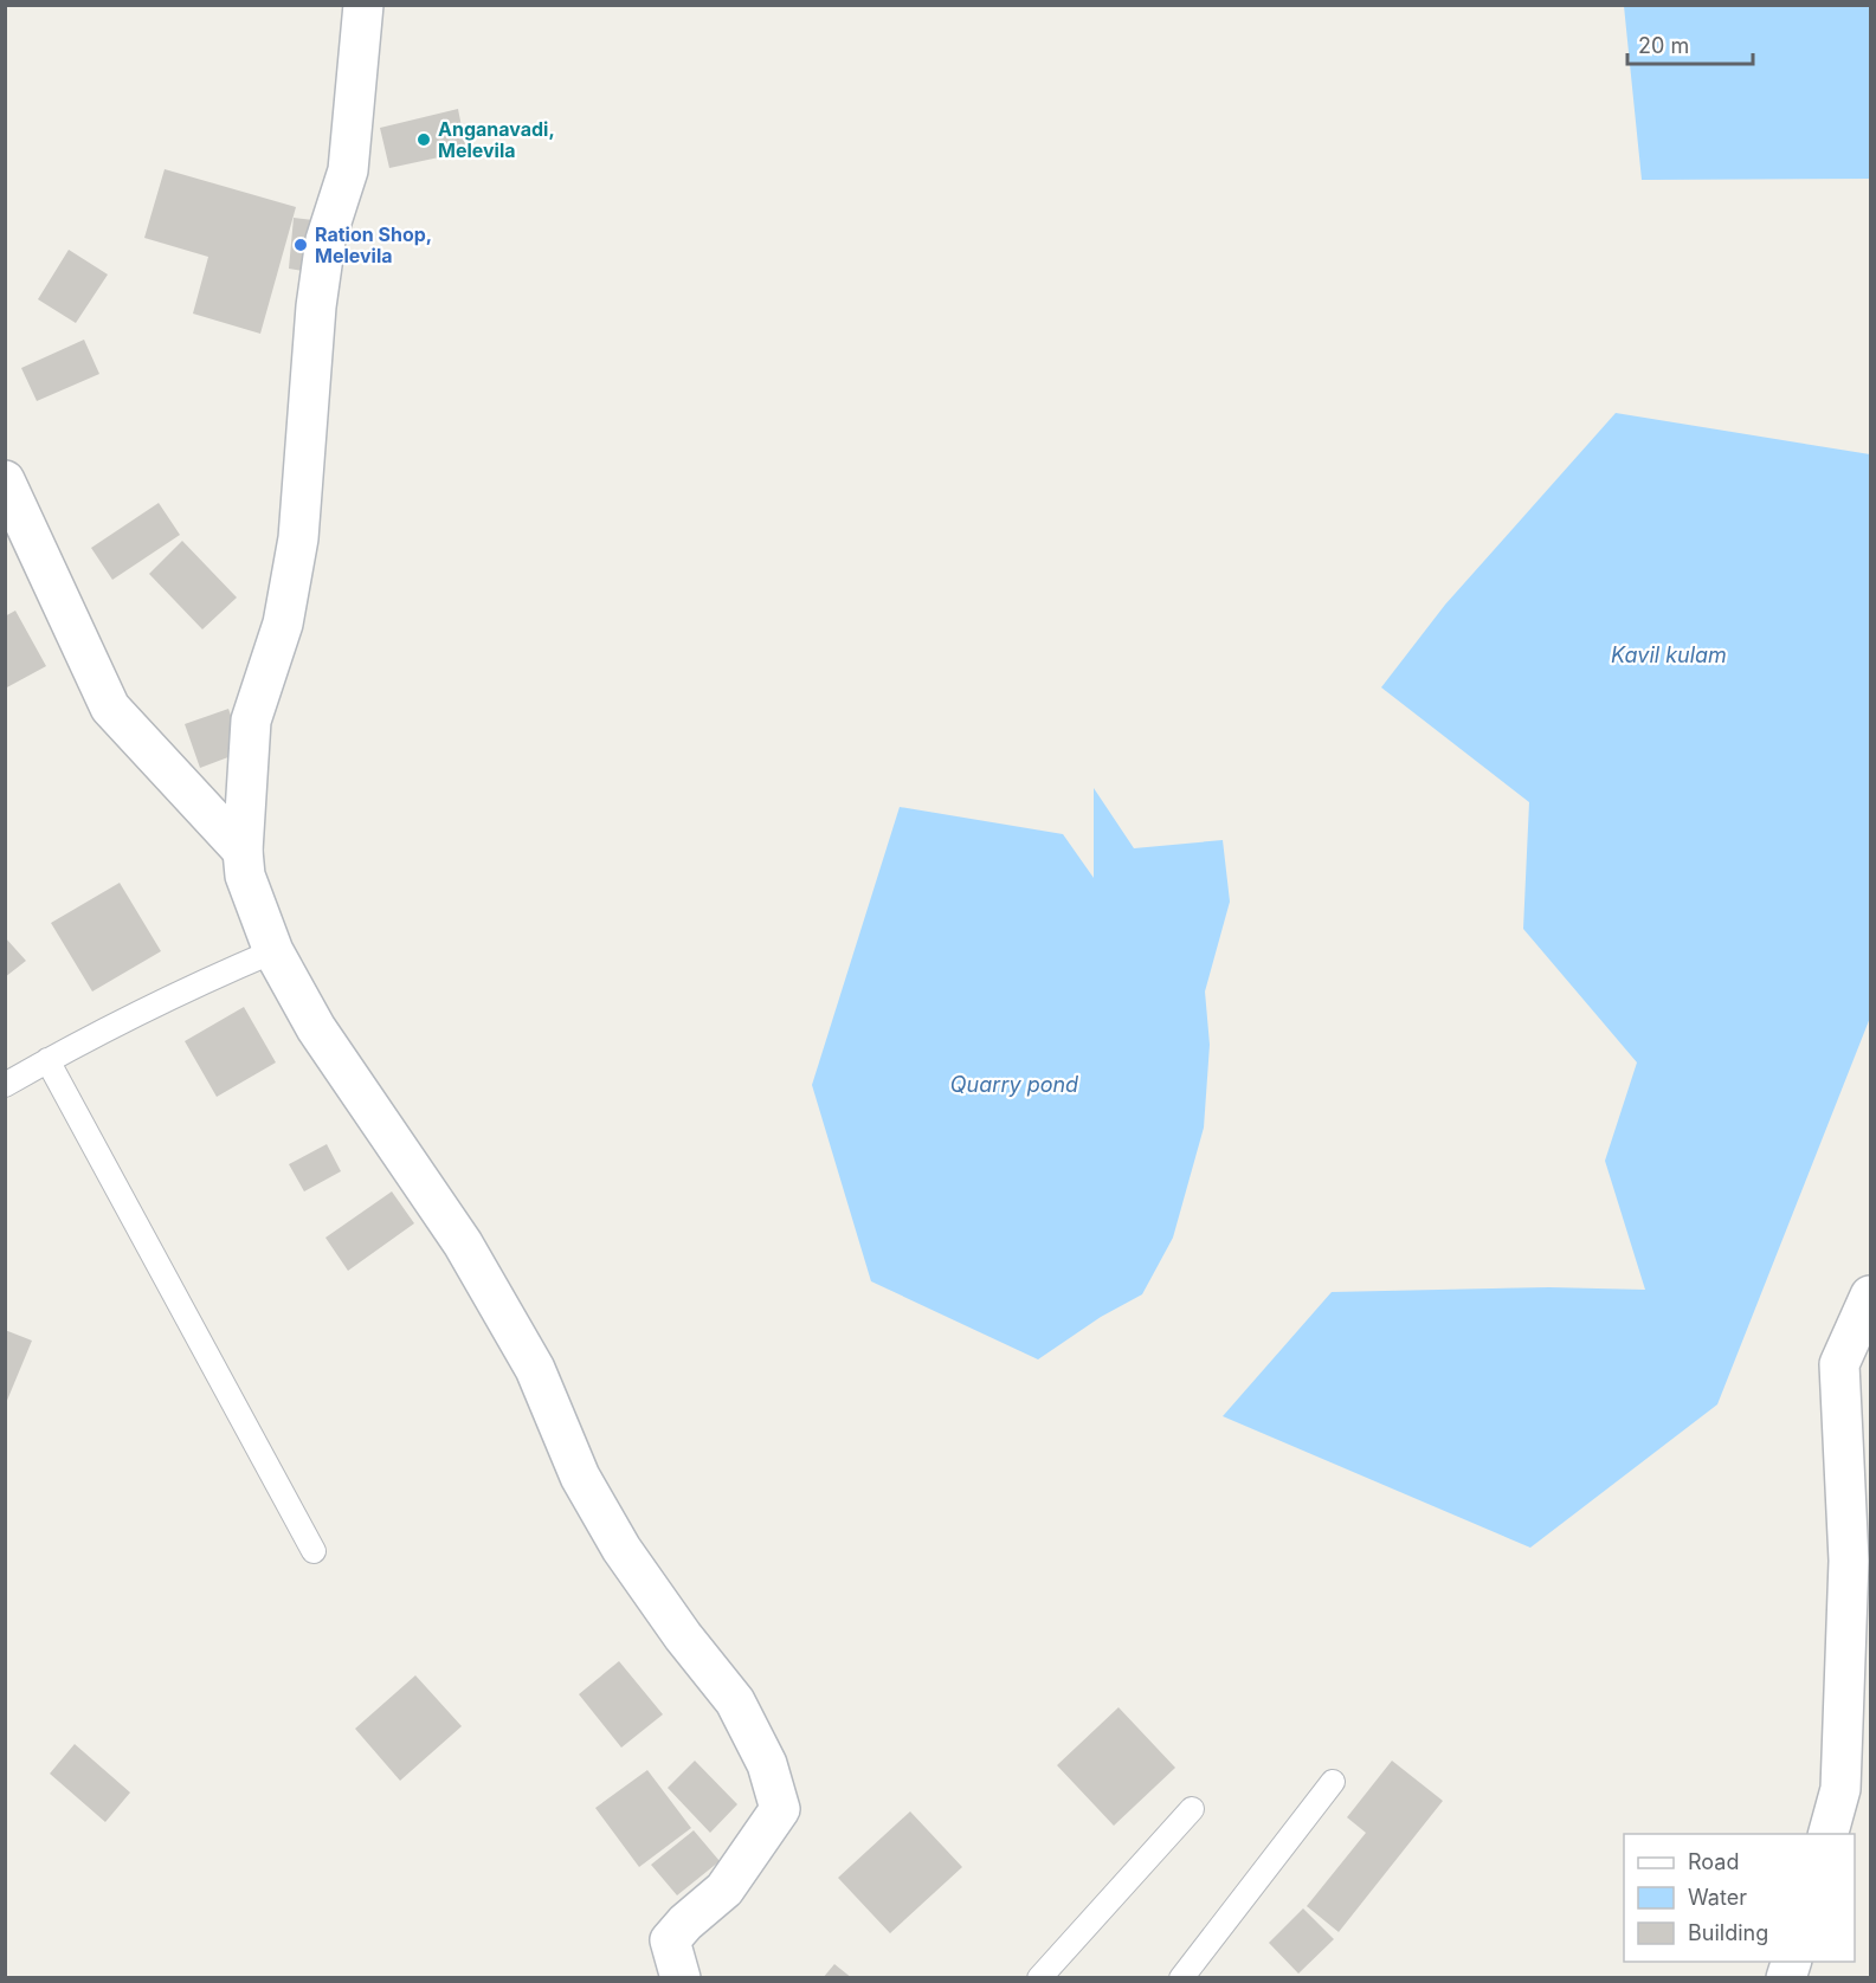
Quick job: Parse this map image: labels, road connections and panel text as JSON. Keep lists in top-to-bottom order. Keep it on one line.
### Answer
{"water":["Kavil kulam","Quarry pond"],"places":["Anganavadi, Melevila","Ration Shop, Melevila"],"legend":["Road","Water","Building"],"scale_bar":"20 m"}
